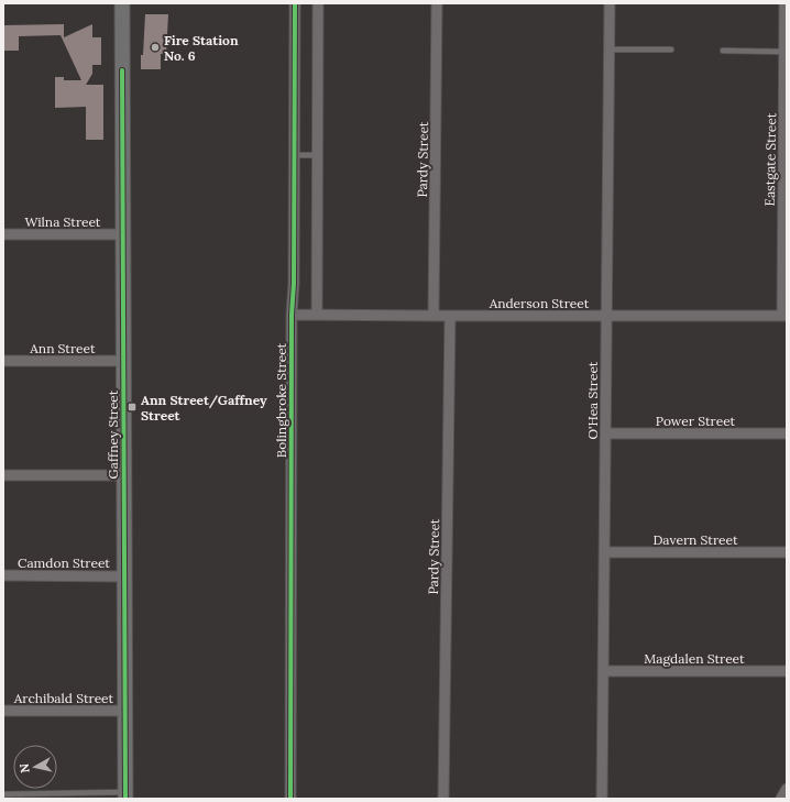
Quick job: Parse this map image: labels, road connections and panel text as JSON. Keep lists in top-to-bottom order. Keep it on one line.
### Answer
{"streets":{"main road":["Gaffney Street"],"street":["Pardy Street","Eastgate Street","Wilna Street","Anderson Street","Ann Street","Bolingbroke Street","O'Hea Street","Power Street","Davern Street","Camdon Street","Magdalen Street","Archibald Street"]},"crossings":[["Pardy Street","Anderson Street"],["Eastgate Street","Anderson Street"],["Wilna Street","Gaffney Street"],["Anderson Street","Bolingbroke Street"],["Anderson Street","O'Hea Street"],["Ann Street","Gaffney Street"],["O'Hea Street","Power Street"],["O'Hea Street","Davern Street"],["O'Hea Street","Magdalen Street"],["Gaffney Street","Camdon Street"],["Gaffney Street","Archibald Street"]],"places":{"other":["Fire Station No. 6"],"transit":["Ann Street/Gaffney Street"]},"north":"left"}
